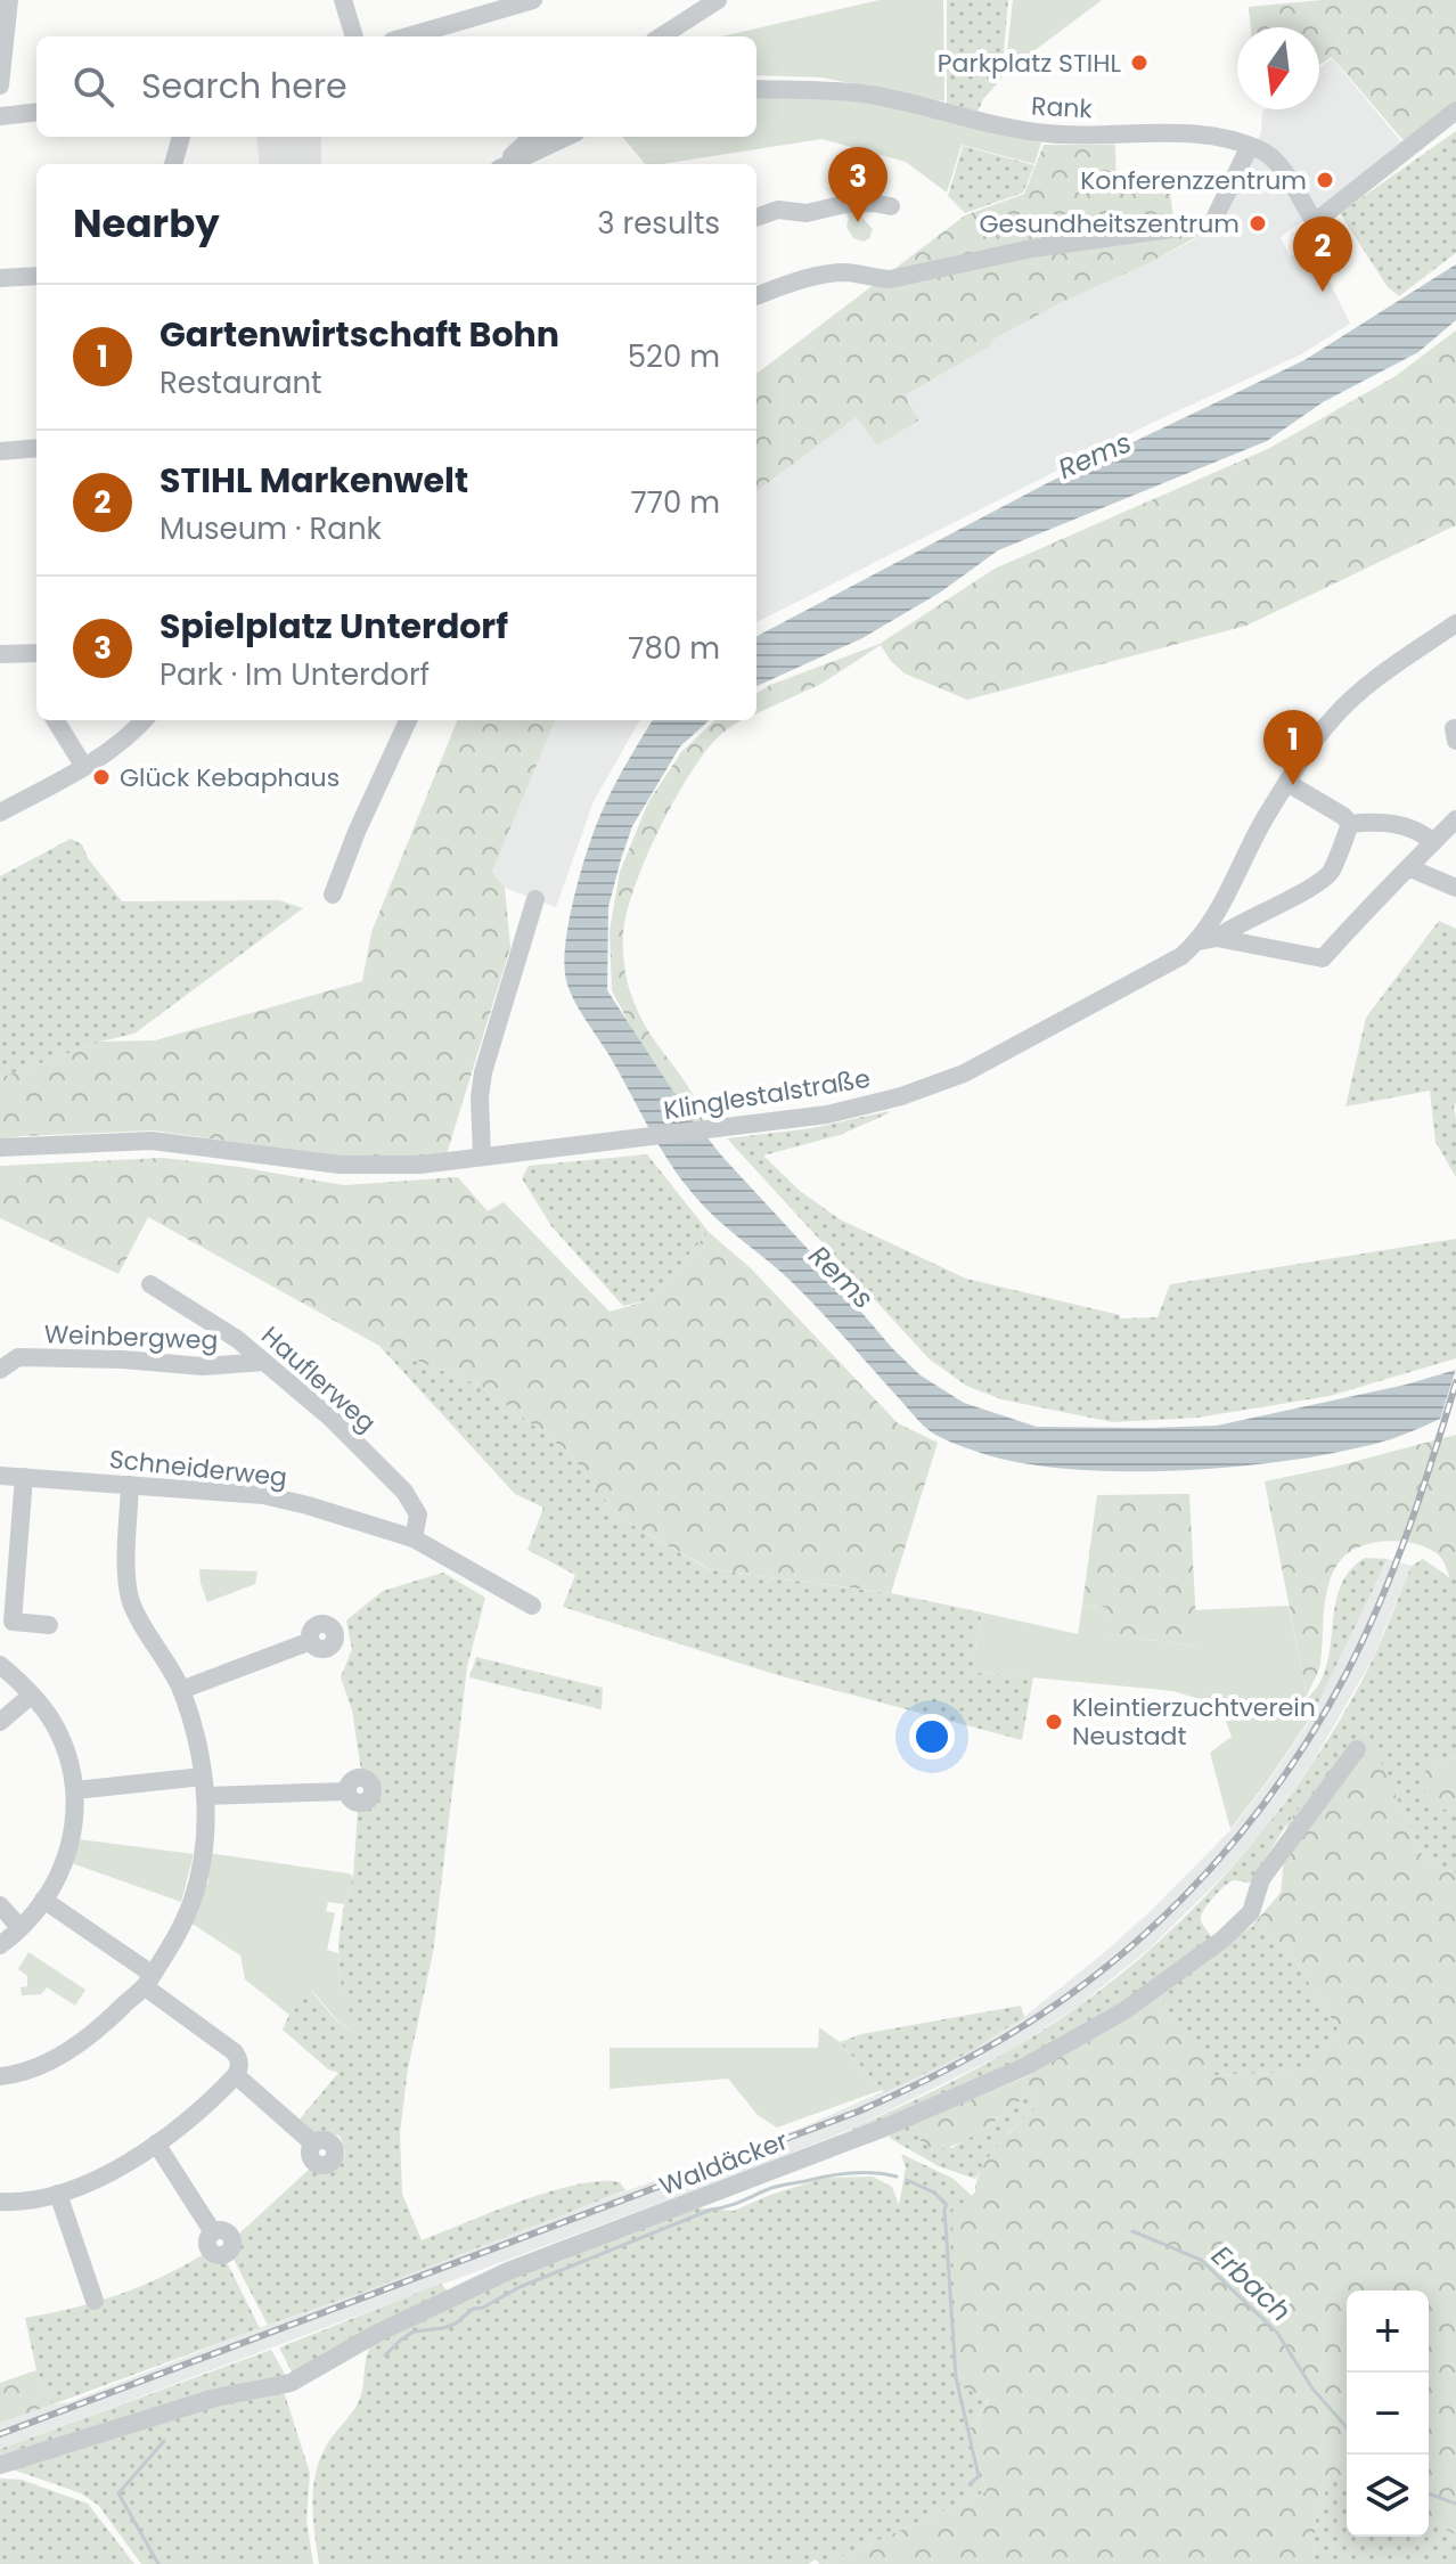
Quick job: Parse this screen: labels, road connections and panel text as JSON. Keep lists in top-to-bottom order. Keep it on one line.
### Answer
{"streets":{"street":["Rank","Klinglestalstraße","Weinbergweg","Hauflerweg","Schneiderweg","Waldäcker"]},"crossings":[["Weinbergweg","Hauflerweg"],["Hauflerweg","Schneiderweg"]],"water":["Rems","Erbach"],"places":["Parkplatz STIHL","Konferenzzentrum","Gesundheitszentrum","Glück Kebaphaus","Kleintierzuchtverein Neustadt"],"north":"bottom","page":{"search":"Search here","pins":["3","2","1"],"heading":["Nearby","3 results"],"list":[{"mark":"1","name":"Gartenwirtschaft Bohn","note":"Restaurant","value":"520 m"},{"mark":"2","name":"STIHL Markenwelt","note":"Museum · Rank","value":"770 m"},{"mark":"3","name":"Spielplatz Unterdorf","note":"Park · Im Unterdorf","value":"780 m"}],"map_buttons":["+","−"]}}
